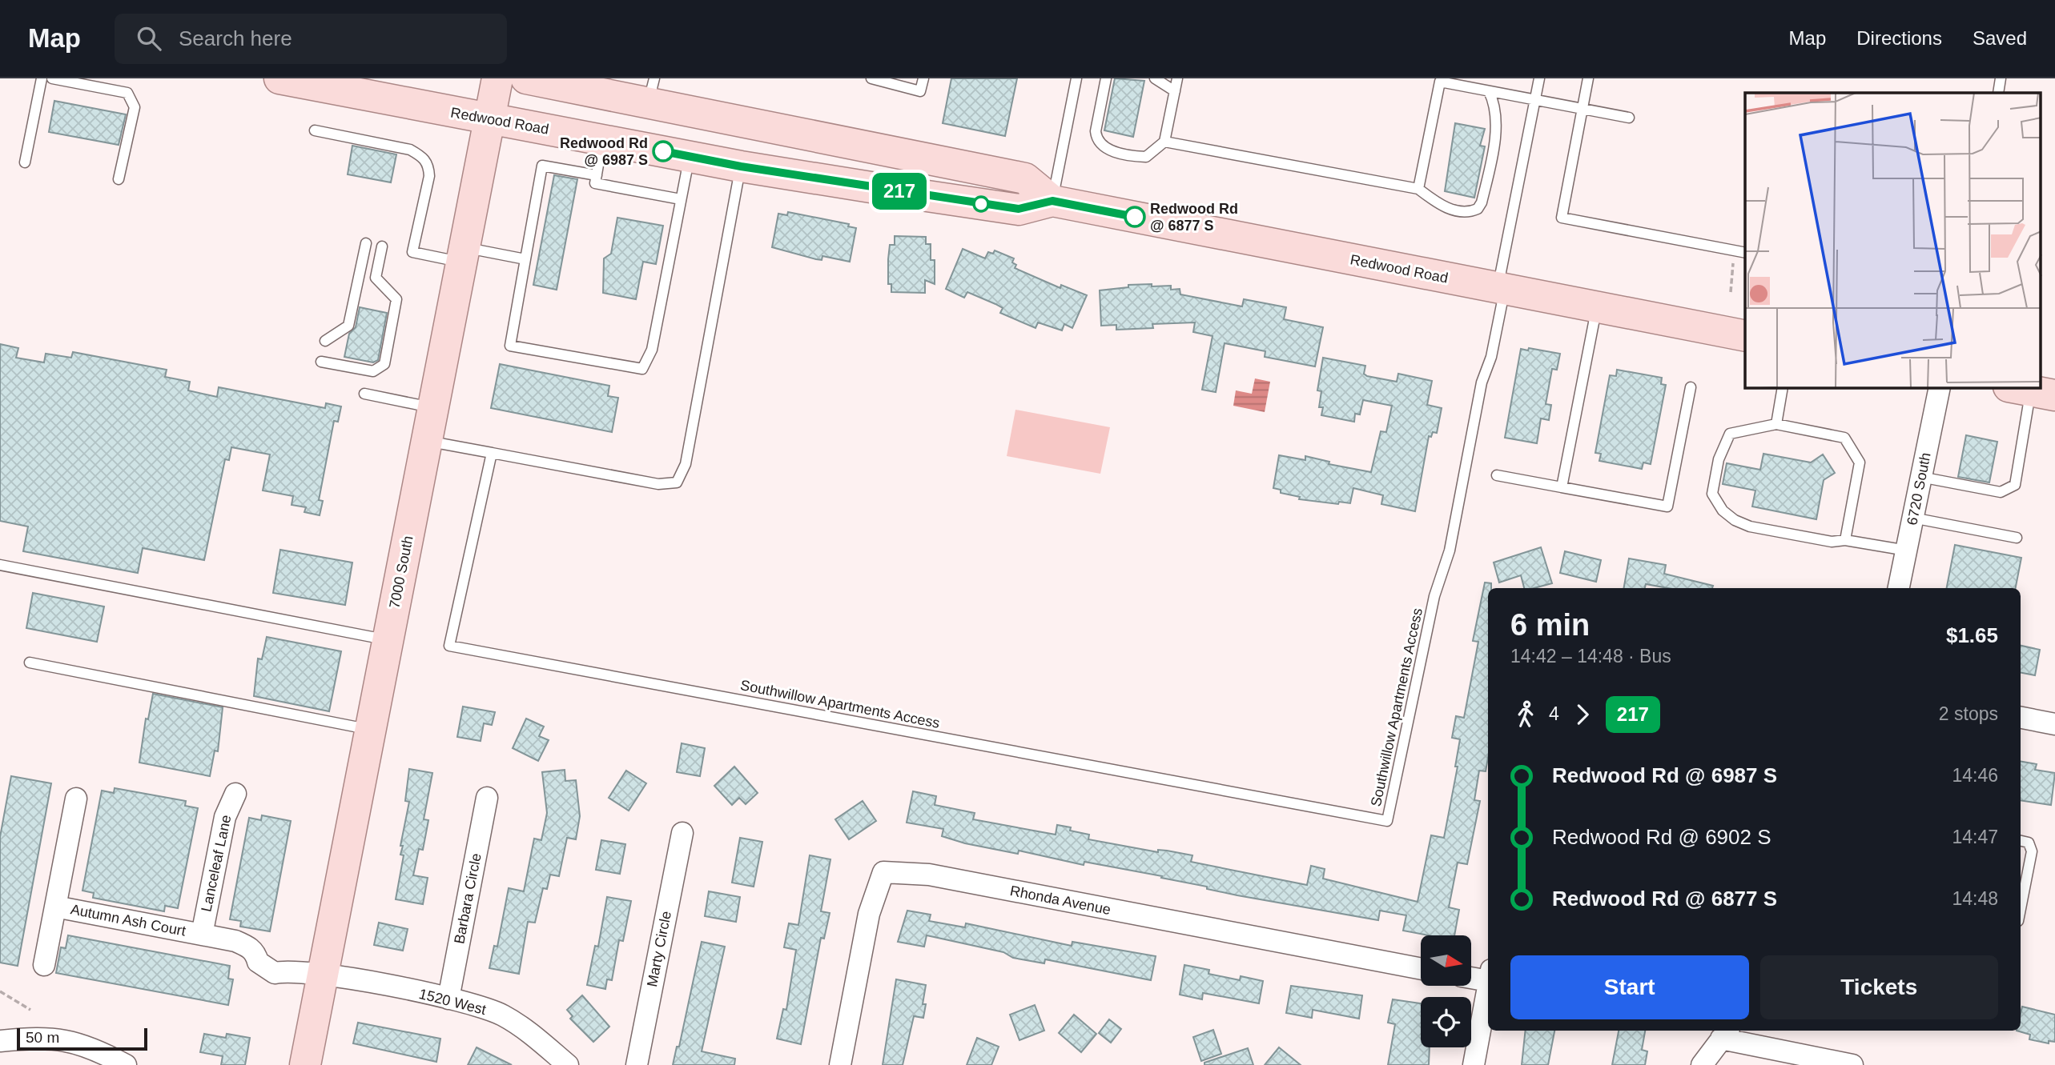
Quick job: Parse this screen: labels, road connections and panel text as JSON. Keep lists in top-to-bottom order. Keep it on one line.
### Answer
{"streets":{"main road":["Redwood Road","7000 South"],"street":["6720 South","Lanceleaf Lane","Barbara Circle","Rhonda Avenue","Autumn Ash Court","Marty Circle","1520 West"],"lane":["Southwillow Apartments Access"]},"crossings":[["Redwood Road","7000 South"],["Redwood Road","Southwillow Apartments Access"],["7000 South","Autumn Ash Court"],["7000 South","1520 West"],["Lanceleaf Lane","Autumn Ash Court"],["Barbara Circle","1520 West"],["Autumn Ash Court","1520 West"]],"places":["Redwood Rd @ 6987 S","Redwood Rd @ 6877 S"],"lines":["bus line 217"],"scale_bar":"50 m","north":"right","page":{"header":"Map","search":"Search here","nav":["Map","Directions","Saved"],"on_map":"217","heading":["6 min","14:42 – 14:48 · Bus","$1.65"],"legs":["4","217","2 stops"],"list":[{"name":"Redwood Rd @ 6987 S","value":"14:46"},{"name":"Redwood Rd @ 6902 S","value":"14:47"},{"name":"Redwood Rd @ 6877 S","value":"14:48"}],"buttons":["Start","Tickets"],"scale":"50 m"}}
